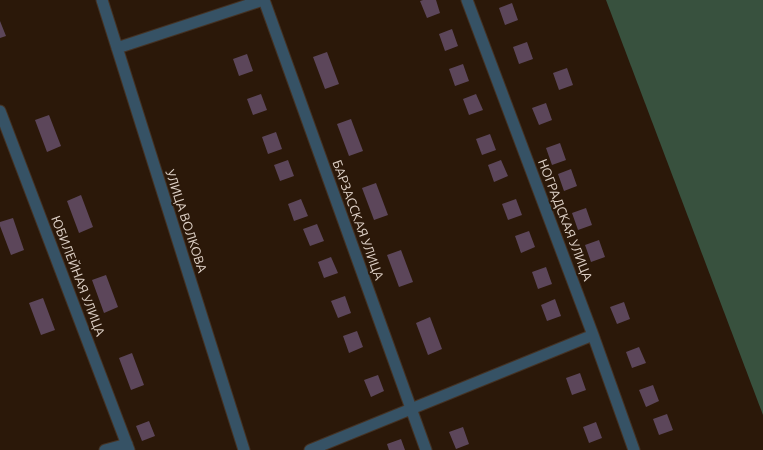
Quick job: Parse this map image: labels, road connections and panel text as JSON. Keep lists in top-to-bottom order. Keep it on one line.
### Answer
{"streets":{"street":["БАРЗАССКАЯ УЛИЦА","НОГРАДСКАЯ УЛИЦА","УЛИЦА ВОЛКОВА","ЮБИЛЕЙНАЯ УЛИЦА"]}}
